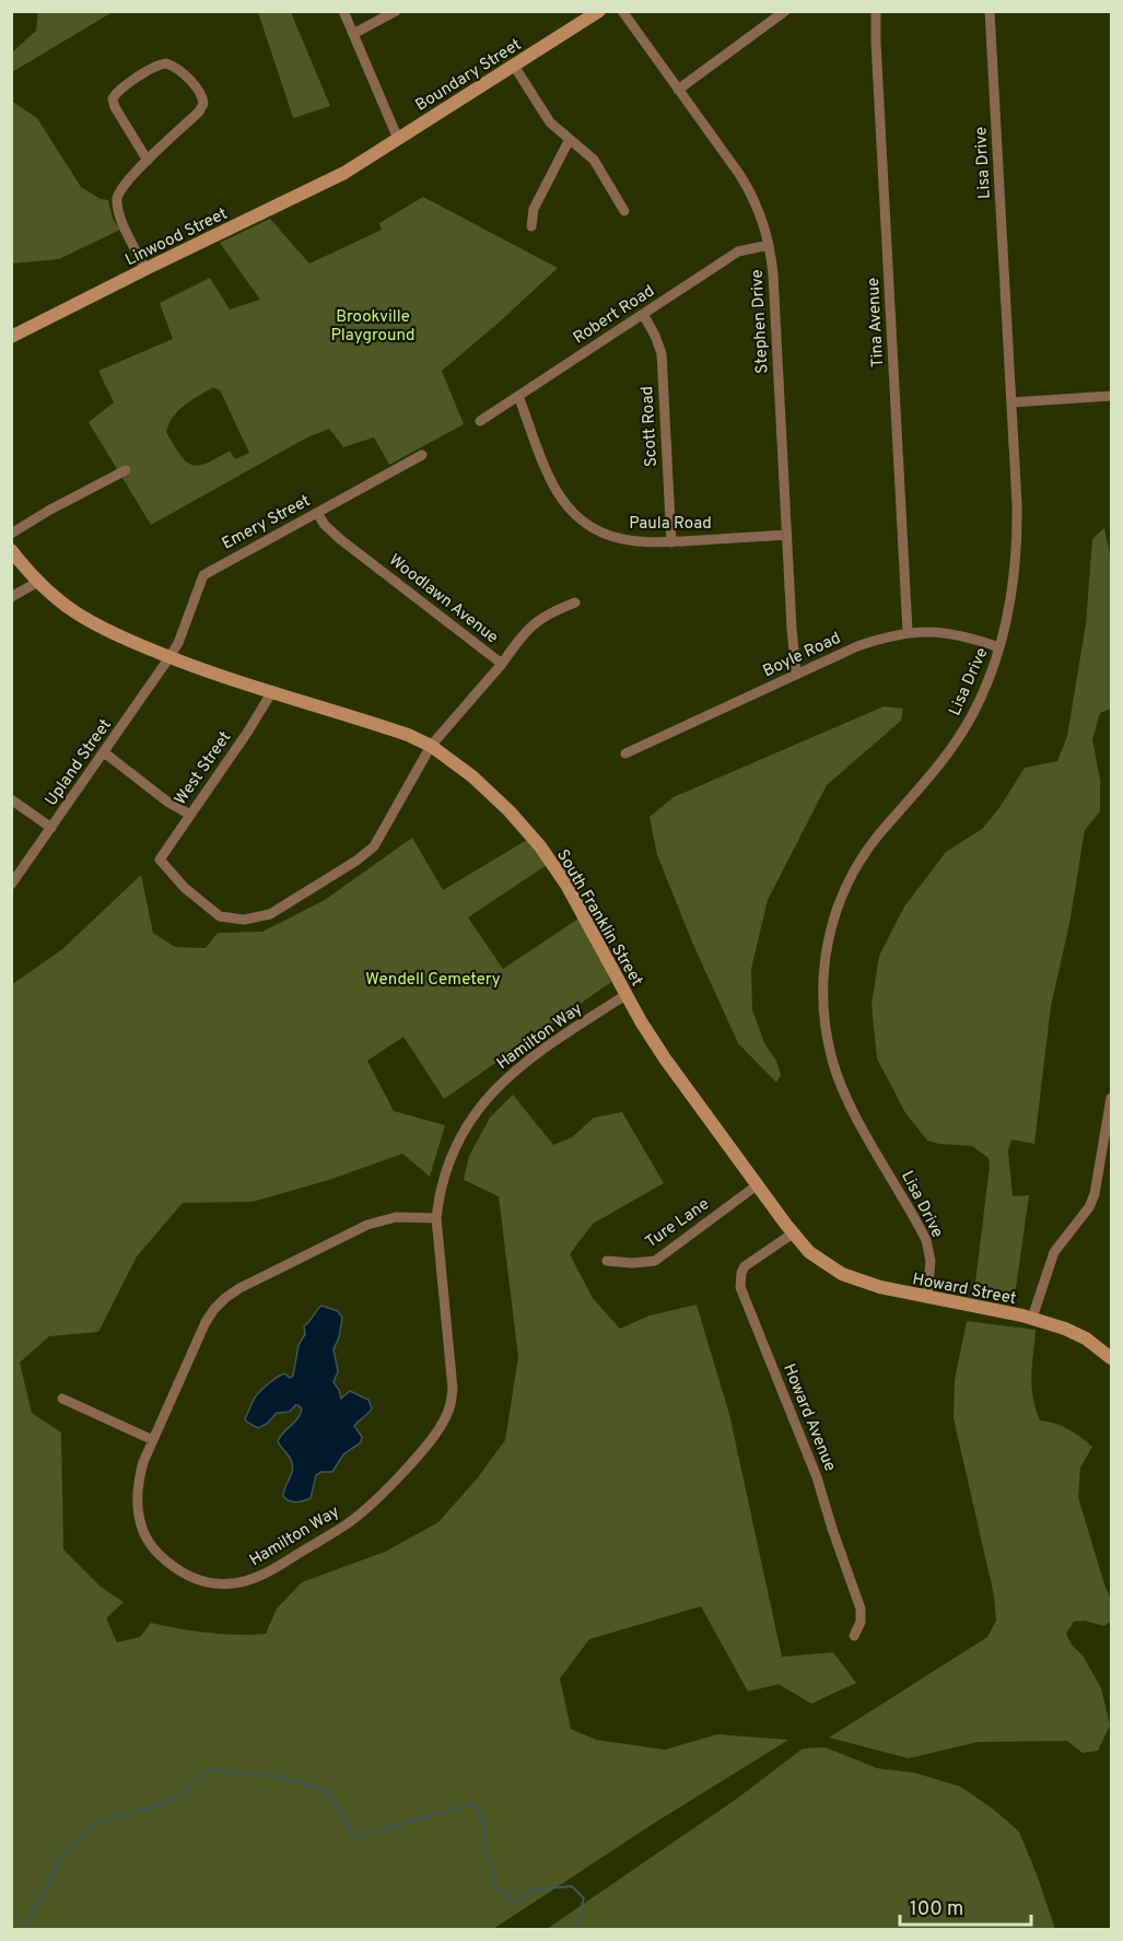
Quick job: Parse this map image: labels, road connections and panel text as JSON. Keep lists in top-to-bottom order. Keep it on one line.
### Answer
{"streets":{"main road":["Boundary Street","Linwood Street","South Franklin Street","Howard Street"],"street":["Lisa Drive","Robert Road","Stephen Drive","Tina Avenue","Scott Road","Emery Street","Paula Road","Woodlawn Avenue","Boyle Road","Upland Street","West Street","Hamilton Way","Ture Lane","Howard Avenue"]},"crossings":[["Boundary Street","Linwood Street"],["Lisa Drive","Boyle Road"],["Lisa Drive","Howard Street"],["Robert Road","Stephen Drive"],["Robert Road","Scott Road"],["Robert Road","Paula Road"],["Stephen Drive","Paula Road"],["Stephen Drive","Boyle Road"],["Tina Avenue","Boyle Road"],["Scott Road","Paula Road"],["Emery Street","Woodlawn Avenue"],["Emery Street","Upland Street"],["Emery Street","South Franklin Street"],["Woodlawn Avenue","West Street"],["Woodlawn Avenue","South Franklin Street"],["Upland Street","South Franklin Street"],["West Street","South Franklin Street"],["South Franklin Street","Hamilton Way"],["South Franklin Street","Ture Lane"],["South Franklin Street","Howard Street"],["South Franklin Street","Howard Avenue"]],"parks":["Brookville Playground","Wendell Cemetery"],"scale_bar":"100 m"}
